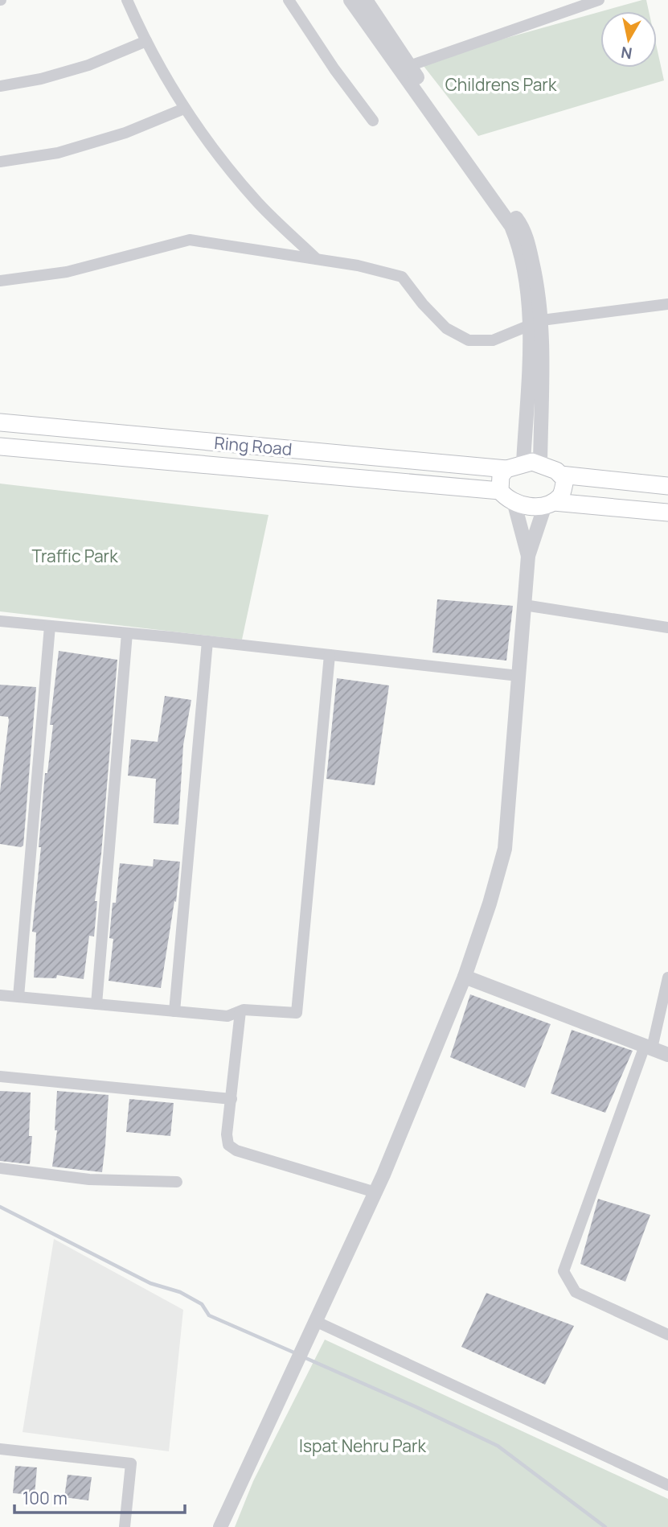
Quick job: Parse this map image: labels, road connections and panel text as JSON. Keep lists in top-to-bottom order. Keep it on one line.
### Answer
{"streets":{"main road":["Ring Road"]},"parks":["Childrens Park","Traffic Park","Ispat Nehru Park"],"scale_bar":"100 m","north":"bottom"}
